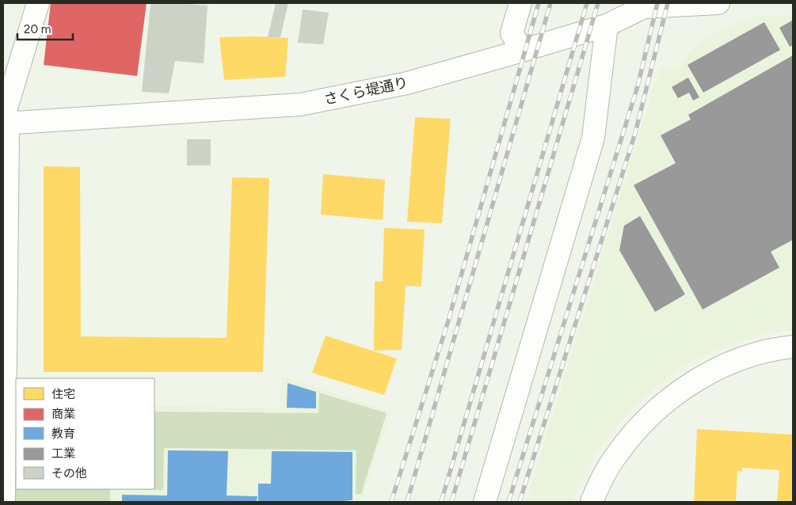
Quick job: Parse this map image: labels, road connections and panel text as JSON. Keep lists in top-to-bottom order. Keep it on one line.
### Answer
{"streets":{"street":["さくら堤通り"]},"legend":["住宅","商業","教育","工業","その他"],"scale_bar":"20 m"}
